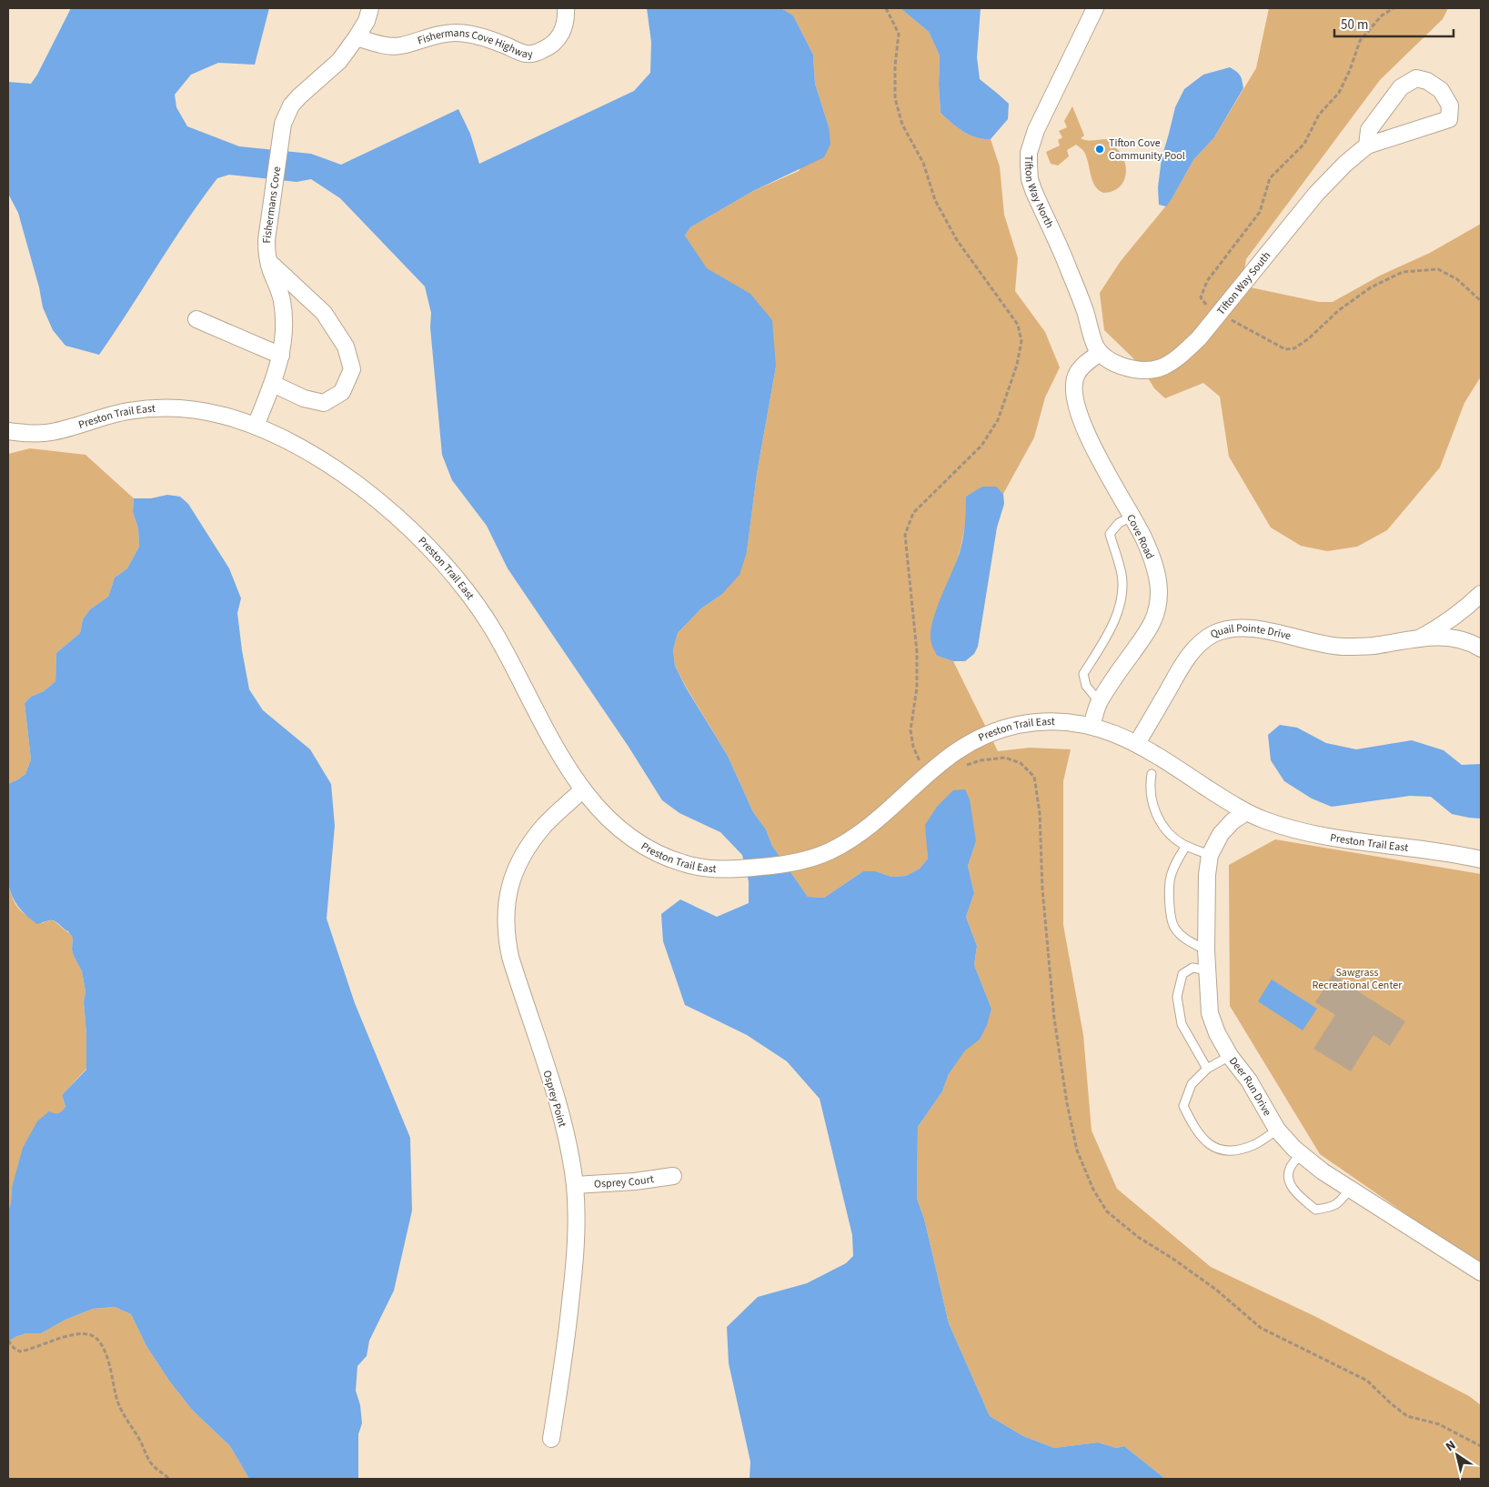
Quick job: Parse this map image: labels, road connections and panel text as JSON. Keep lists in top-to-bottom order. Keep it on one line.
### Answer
{"streets":{"street":["Fishermans Cove Highway","Tifton Way North","Fishermans Cove","Tifton Way South","Preston Trail East","Cove Road","Quail Pointe Drive","Deer Run Drive","Osprey Point","Osprey Court"]},"crossings":[["Fishermans Cove Highway","Fishermans Cove"],["Tifton Way North","Tifton Way South"],["Tifton Way North","Cove Road"],["Fishermans Cove","Preston Trail East"],["Tifton Way South","Cove Road"],["Preston Trail East","Cove Road"],["Preston Trail East","Quail Pointe Drive"],["Preston Trail East","Deer Run Drive"],["Preston Trail East","Osprey Point"],["Osprey Point","Osprey Court"]],"parks":["Sawgrass Recreational Center"],"places":["Tifton Cove Community Pool"],"scale_bar":"50 m","north":"top left"}
